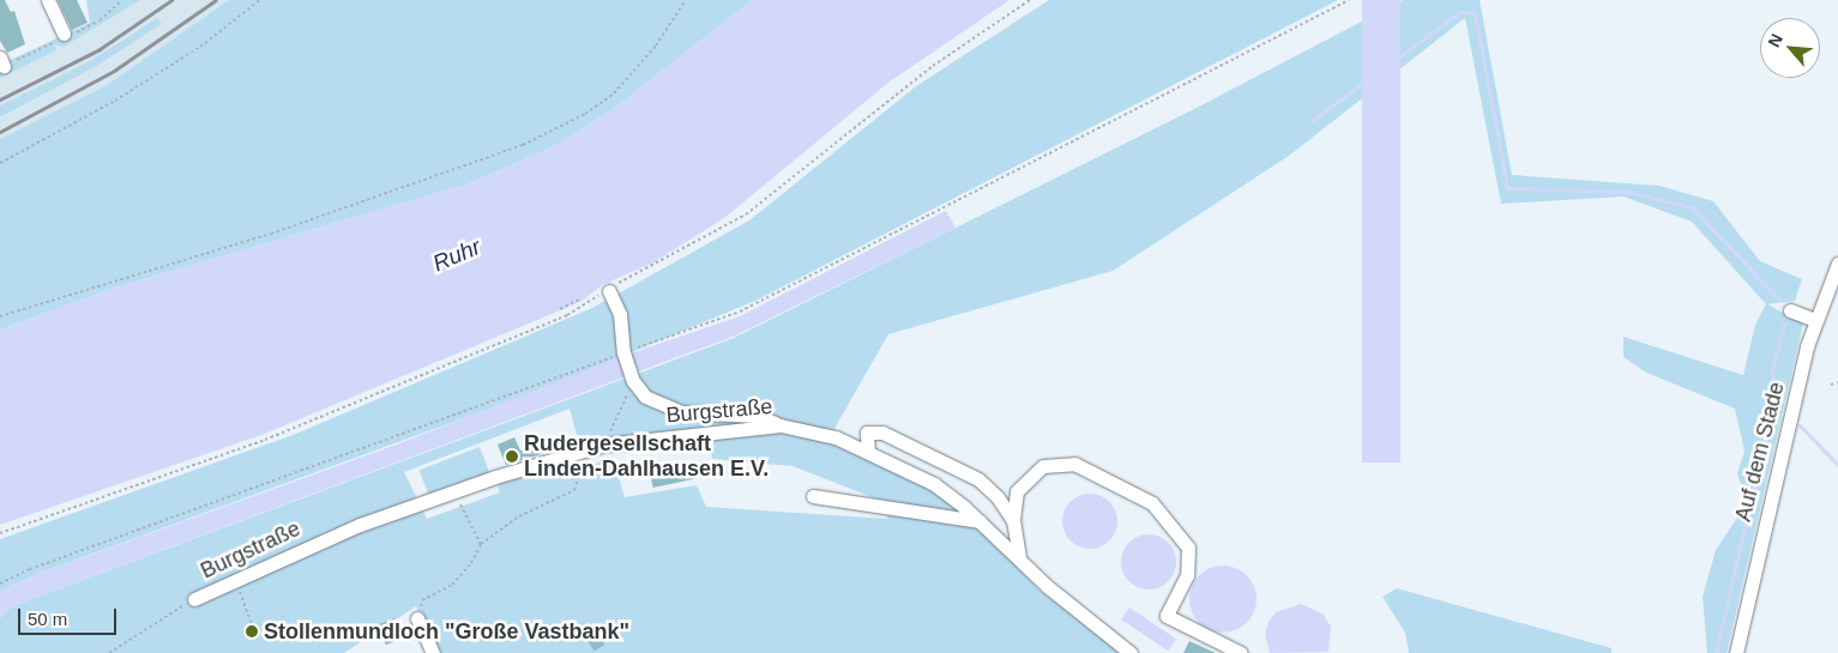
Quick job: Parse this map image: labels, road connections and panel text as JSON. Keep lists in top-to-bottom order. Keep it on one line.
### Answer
{"streets":{"street":["Burgstraße","Auf dem Stade"]},"water":["Ruhr"],"places":["Rudergesellschaft Linden-Dahlhausen E.V.","Stollenmundloch \"Große Vastbank\""],"scale_bar":"50 m","north":"top left"}
